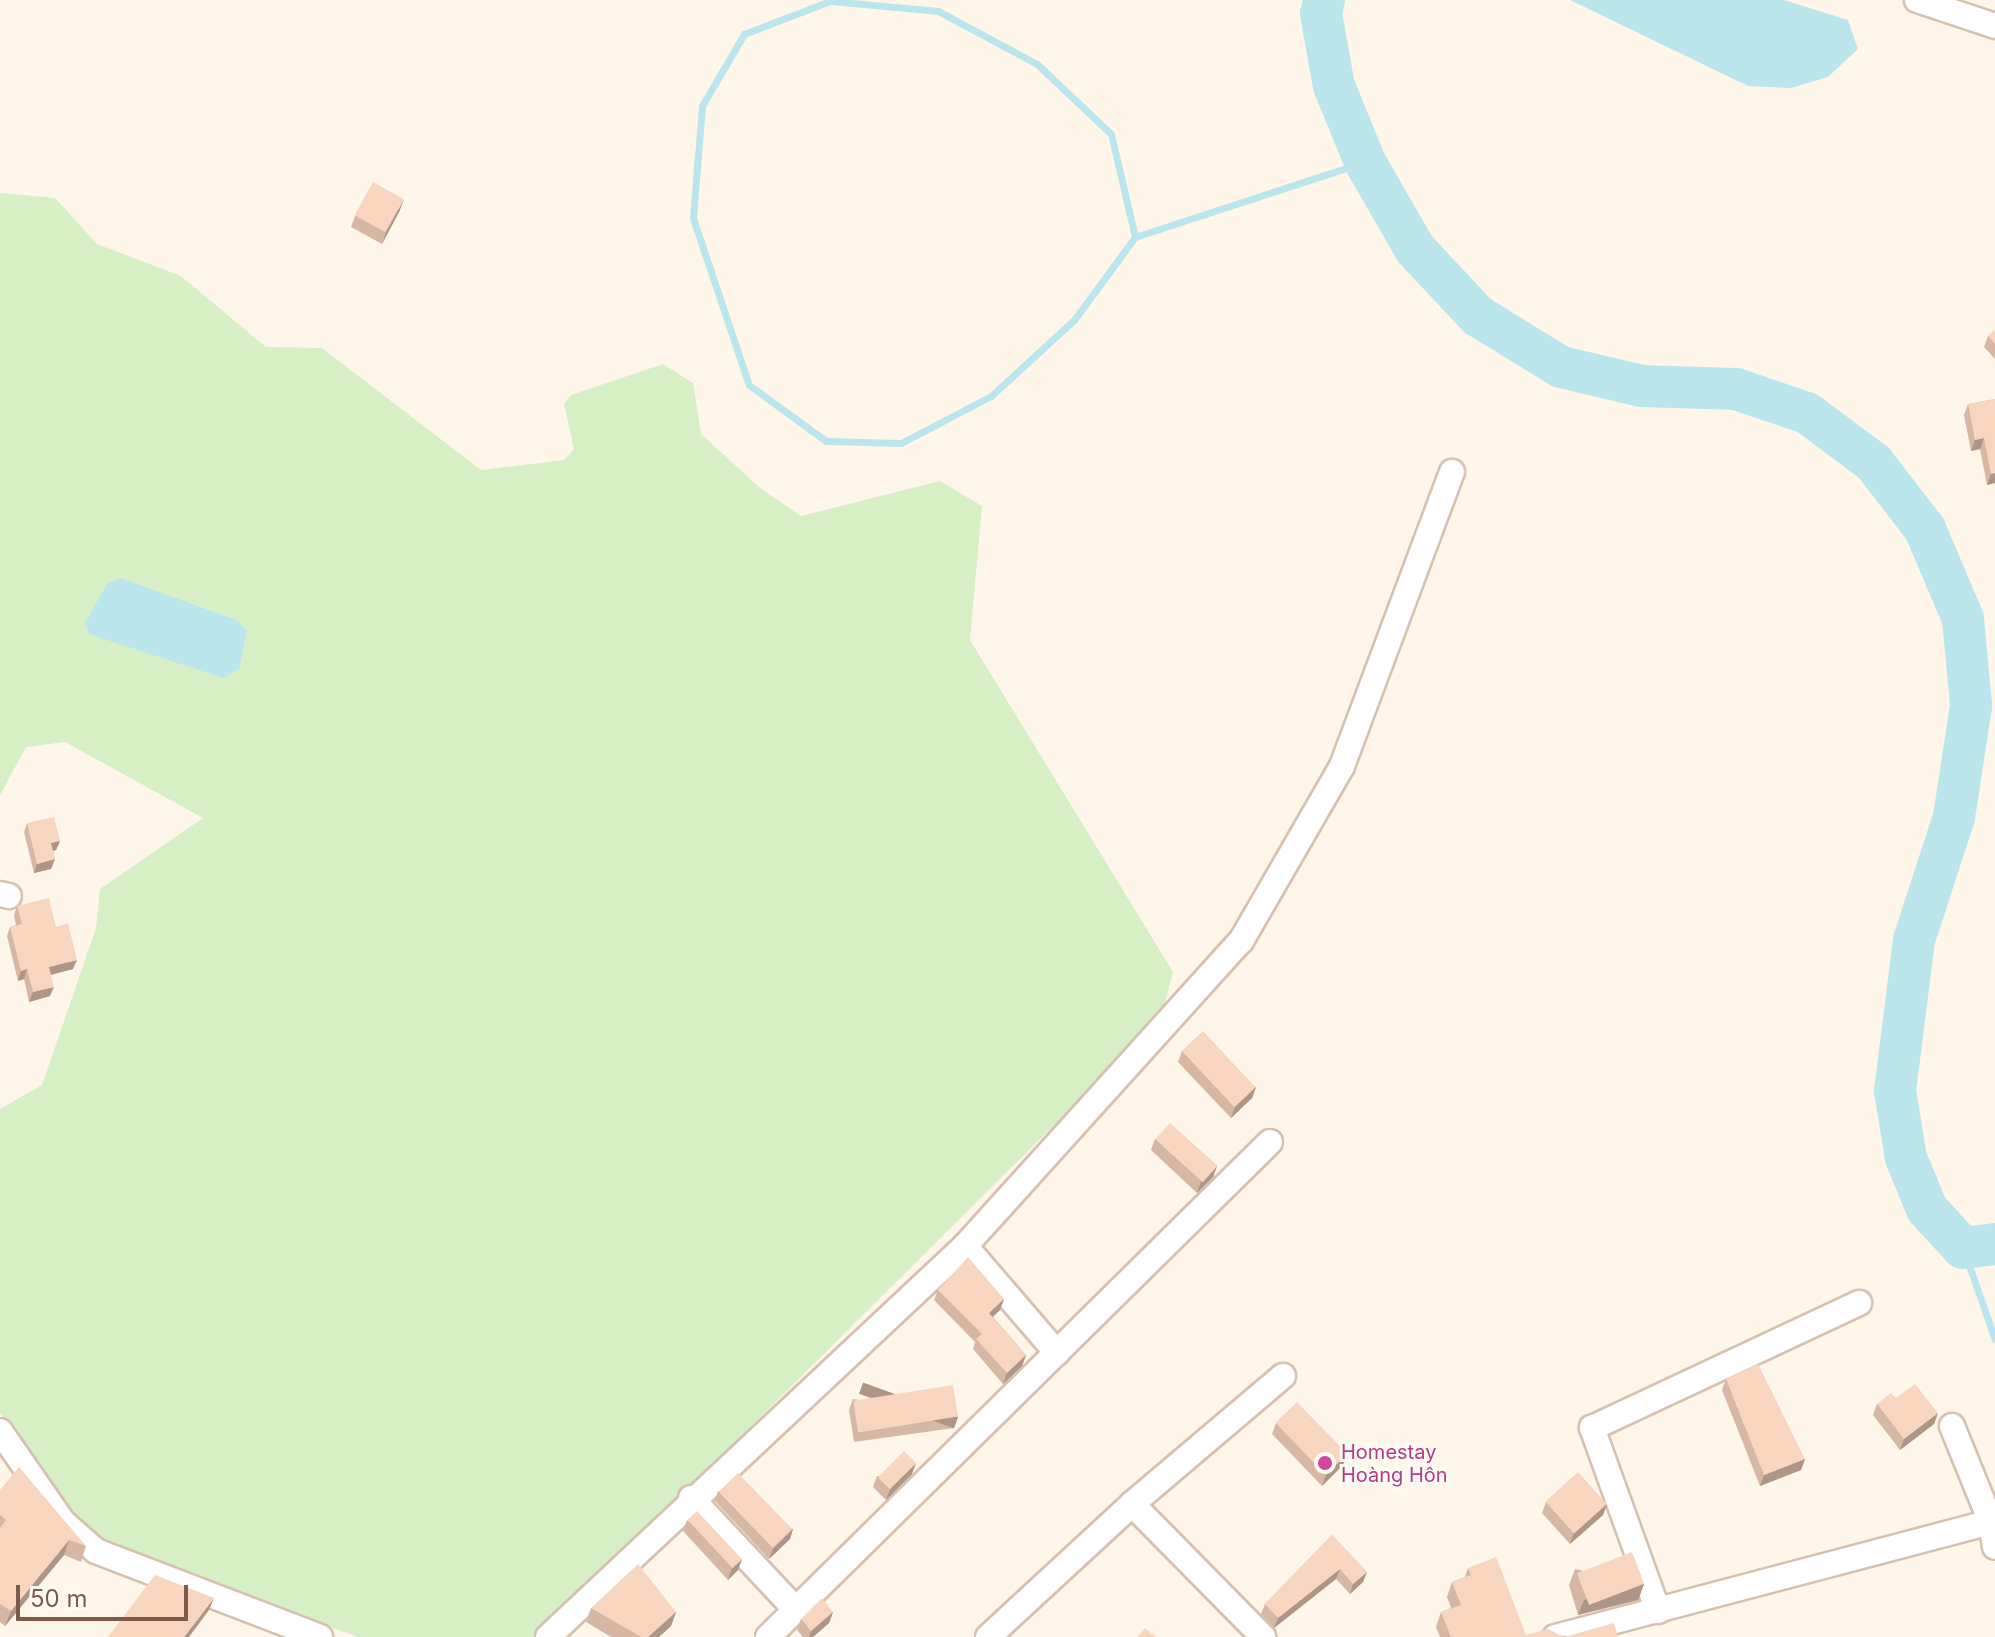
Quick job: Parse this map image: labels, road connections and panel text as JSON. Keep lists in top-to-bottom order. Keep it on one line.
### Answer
{"places":["Homestay Hoàng Hôn"],"scale_bar":"50 m"}
